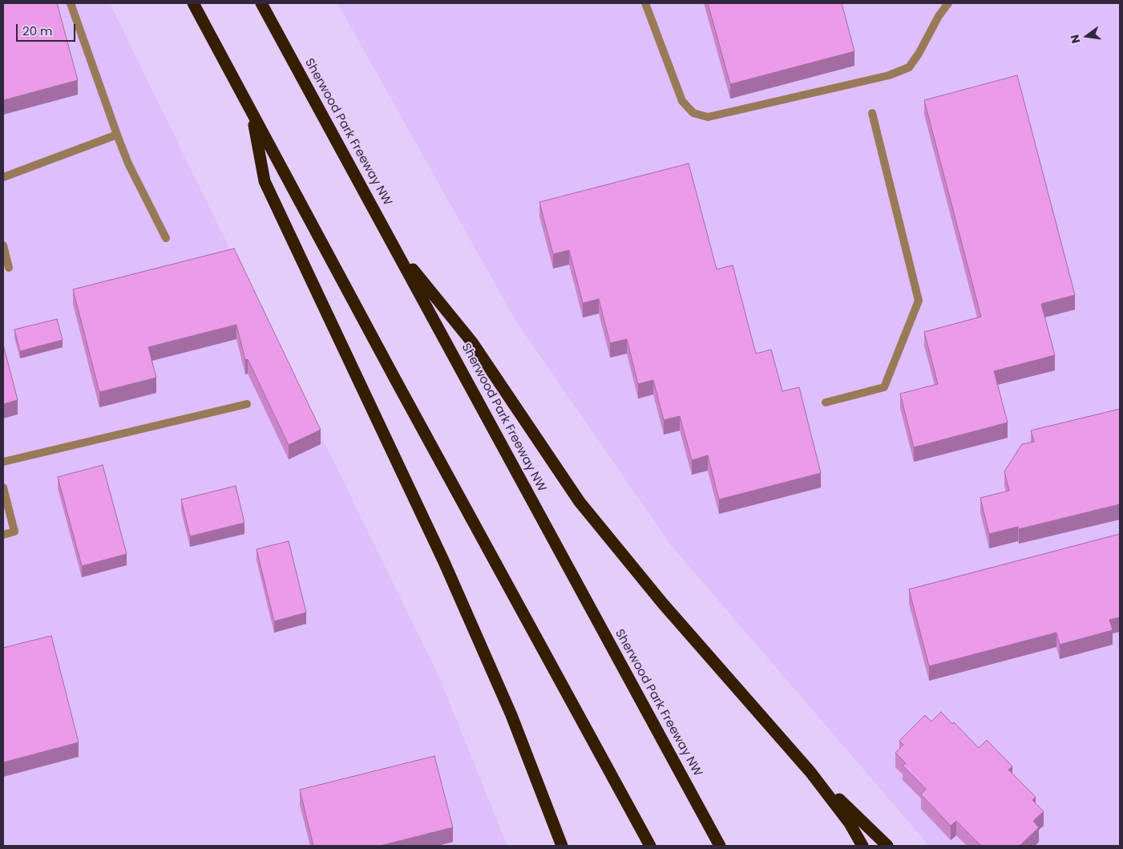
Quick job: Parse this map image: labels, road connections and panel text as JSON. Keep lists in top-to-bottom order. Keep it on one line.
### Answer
{"streets":{"highway":["Sherwood Park Freeway NW"]},"scale_bar":"20 m","north":"left"}
